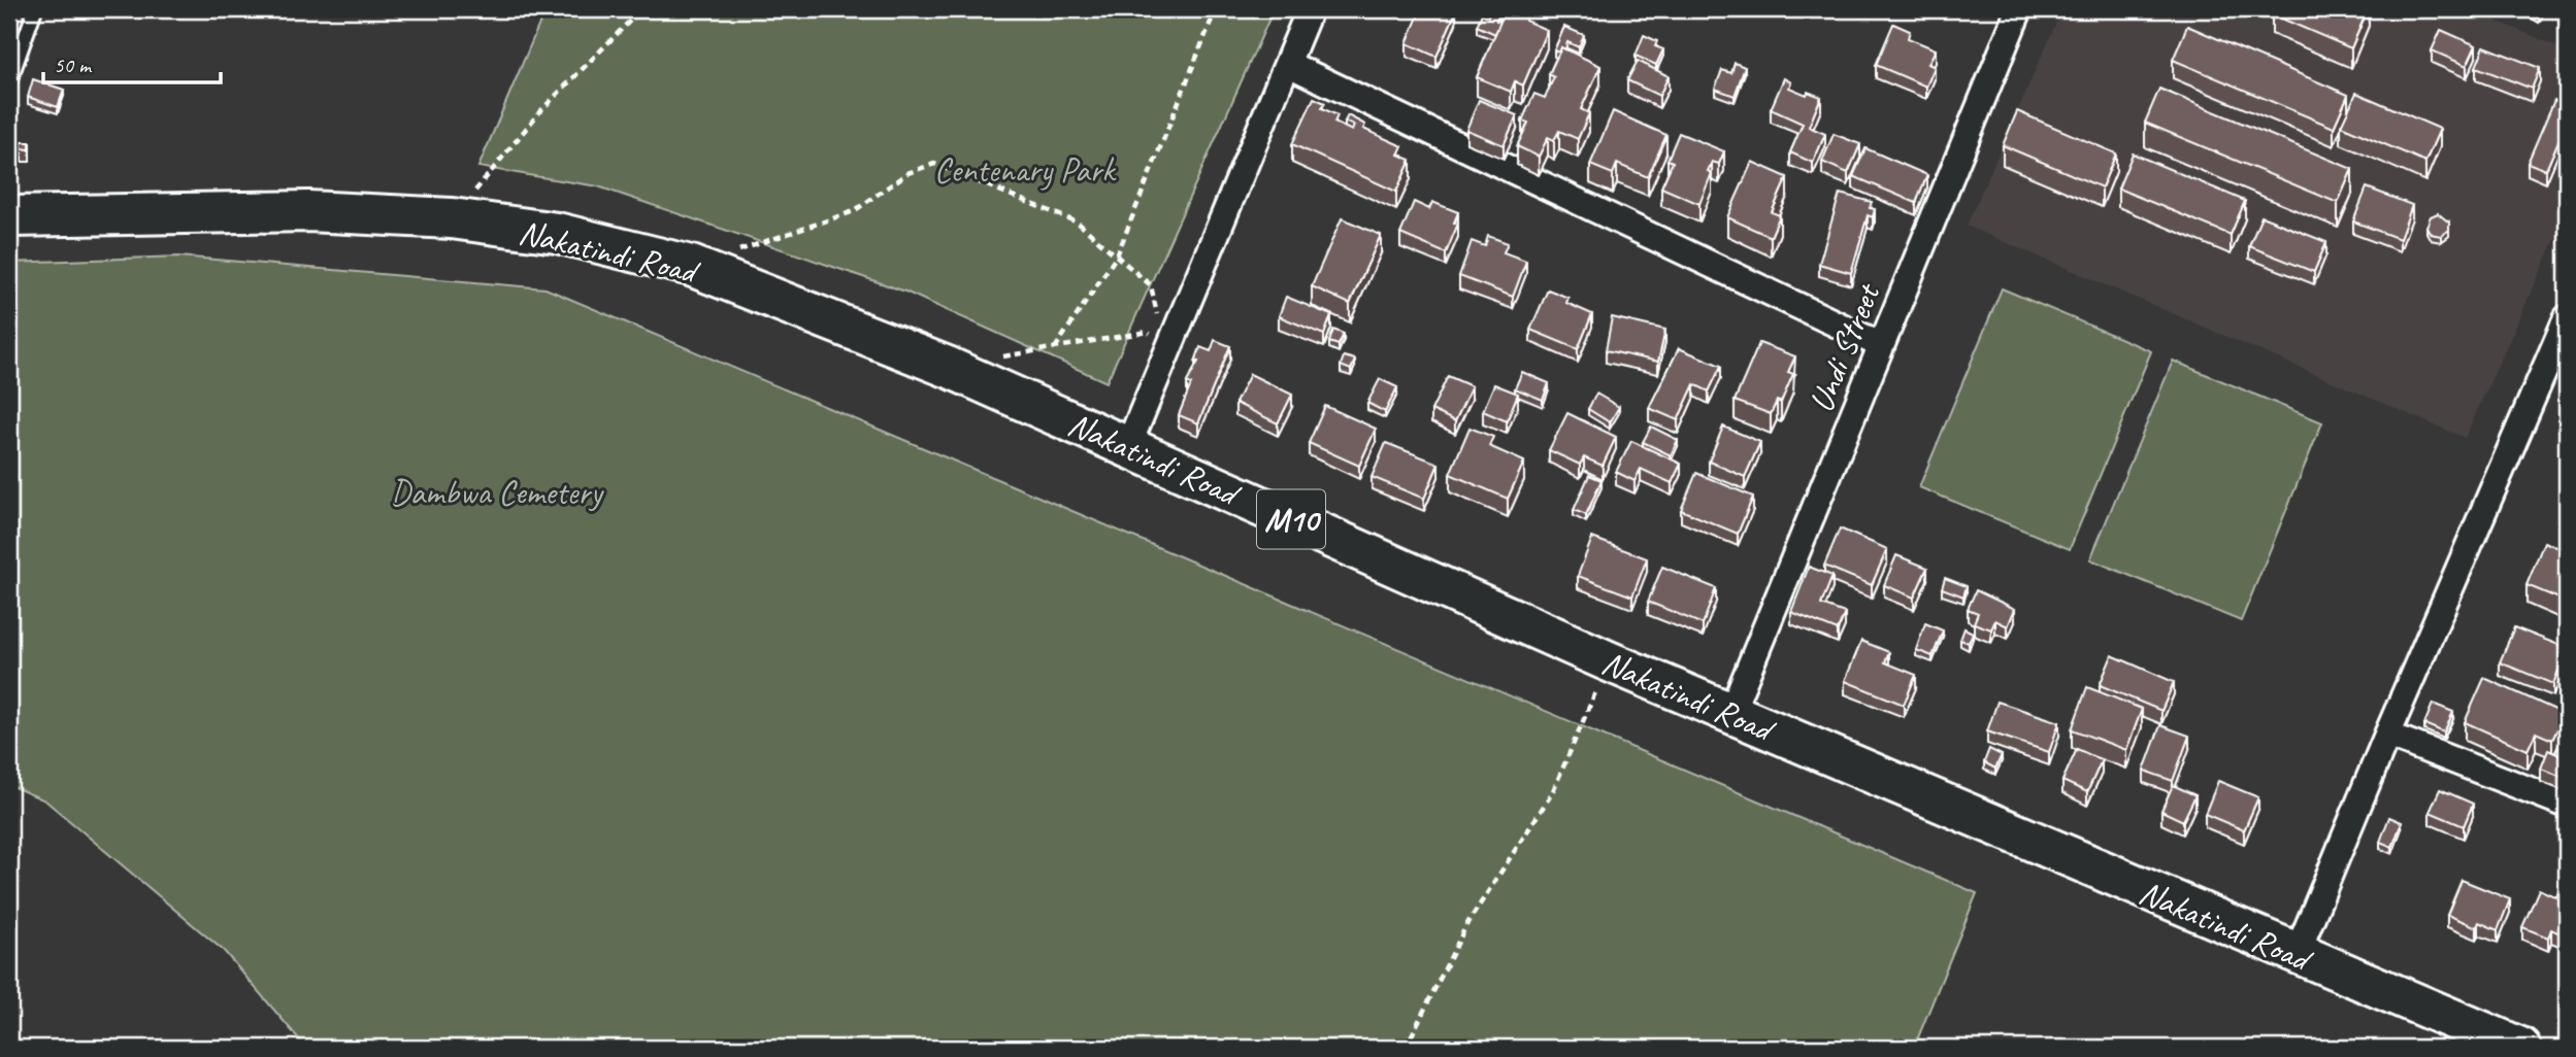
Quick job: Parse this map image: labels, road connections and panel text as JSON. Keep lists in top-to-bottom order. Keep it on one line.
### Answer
{"streets":{"highway":["Nakatindi Road","M10"],"street":["Undi Street"]},"crossings":[["Nakatindi Road","Undi Street"]],"parks":["Centenary Park","Dambwa Cemetery"],"scale_bar":"50 m"}
